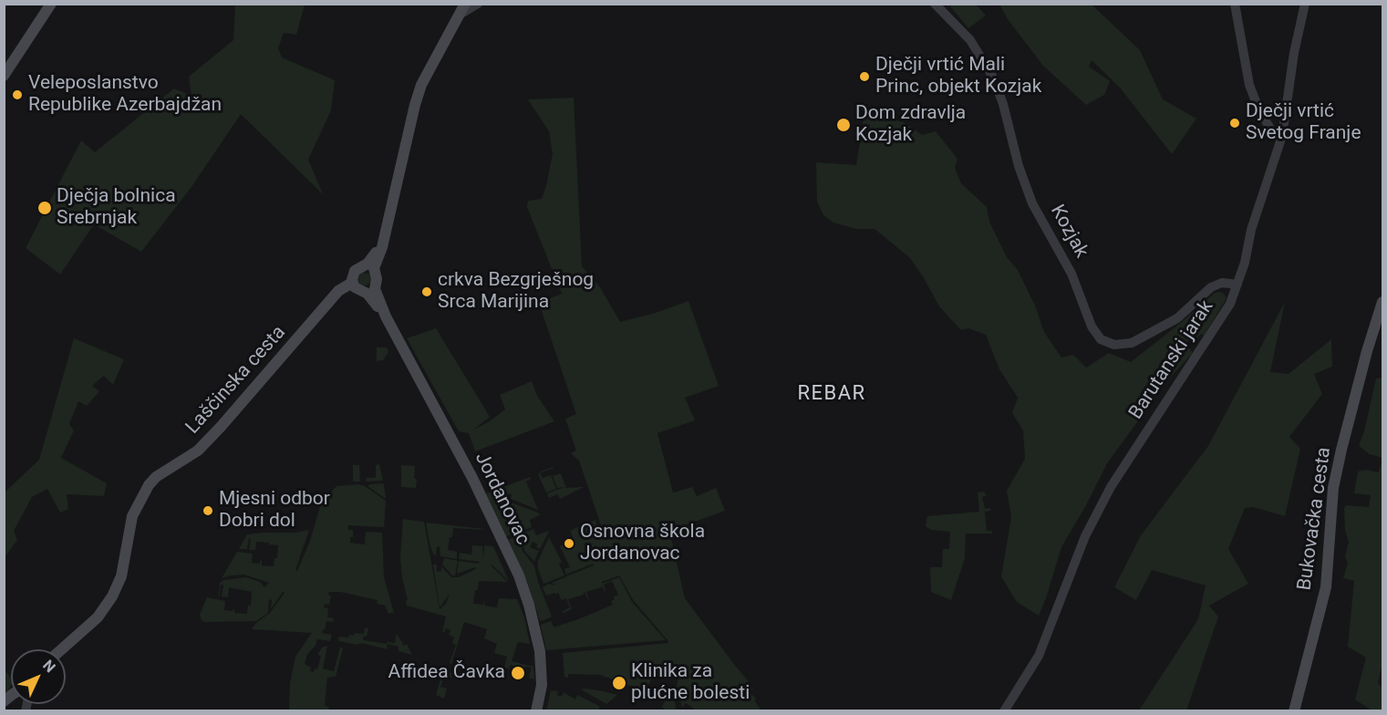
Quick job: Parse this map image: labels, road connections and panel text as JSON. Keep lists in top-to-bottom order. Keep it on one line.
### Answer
{"streets":{"main road":["Laščinska cesta","Jordanovac","Bukovačka cesta"],"street":["Kozjak","Barutanski jarak"]},"crossings":[["Kozjak","Barutanski jarak"],["Laščinska cesta","Jordanovac"]],"districts":["REBAR"],"places":["Dječji vrtić Mali Princ, objekt Kozjak","Veleposlanstvo Republike Azerbajdžan","Dječji vrtić Svetog Franje","Dom zdravlja Kozjak","Dječja bolnica Srebrnjak","crkva Bezgrješnog Srca Marijina","Mjesni odbor Dobri dol","Osnovna škola Jordanovac","Affidea Čavka","Klinika za plućne bolesti"],"north":"top right"}
